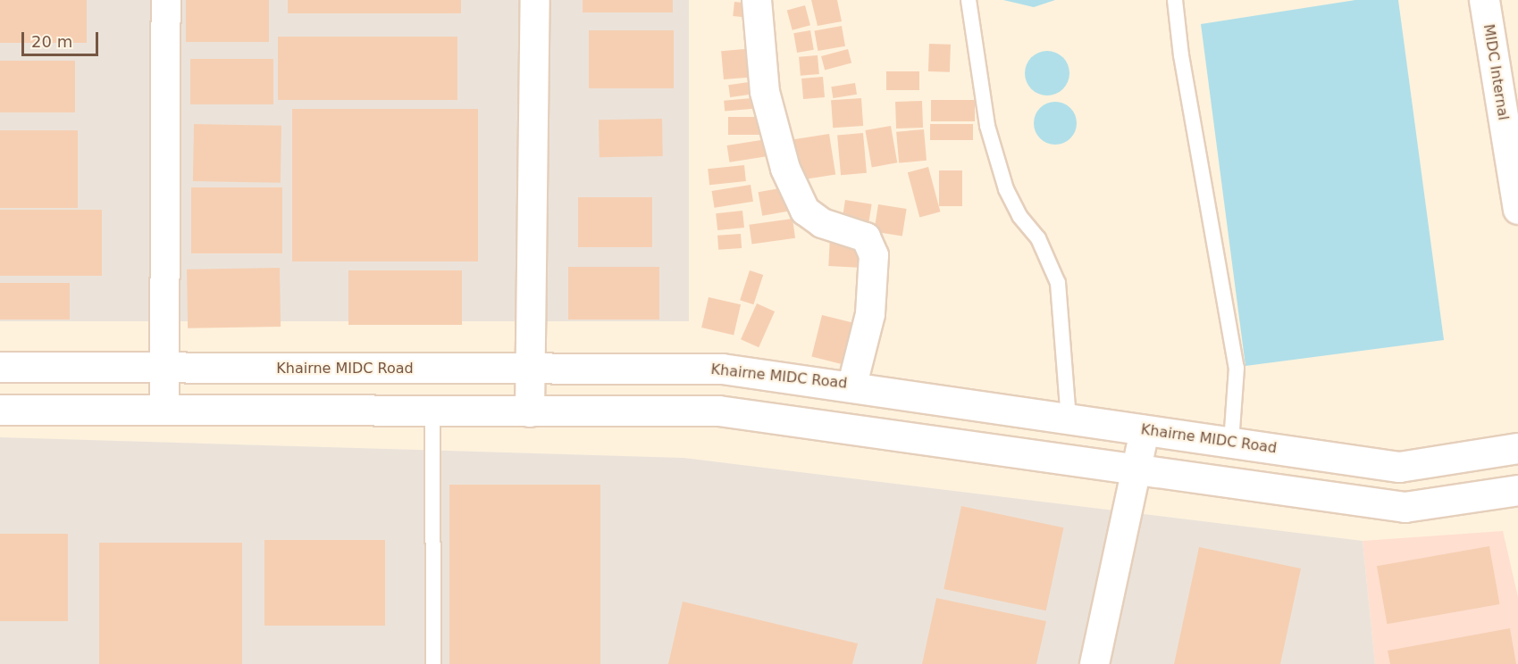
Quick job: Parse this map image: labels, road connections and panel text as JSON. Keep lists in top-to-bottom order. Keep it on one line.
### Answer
{"streets":{"main road":["MIDC Internal","Khairne MIDC Road"]},"scale_bar":"20 m"}
